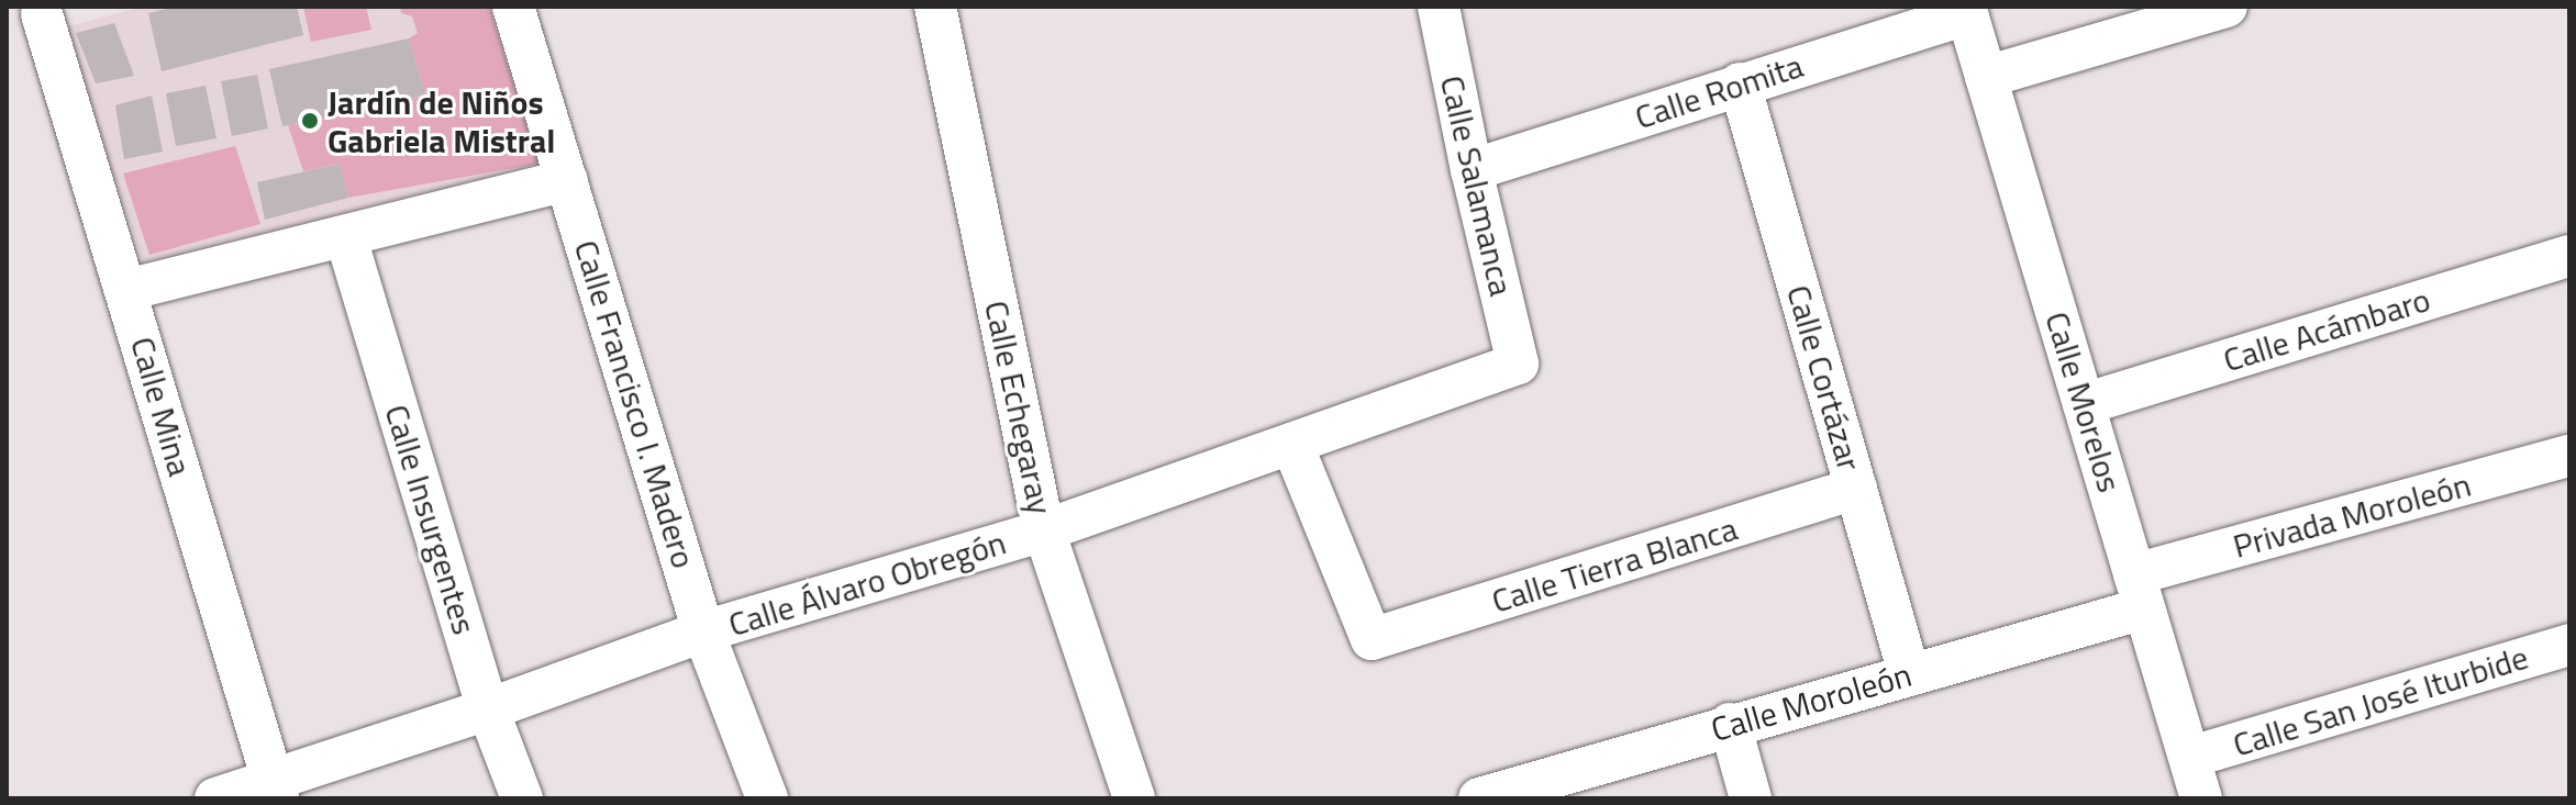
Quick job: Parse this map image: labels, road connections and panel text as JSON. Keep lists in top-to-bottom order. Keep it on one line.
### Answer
{"streets":{"street":["Calle Romita","Calle Salamanca","Calle Acámbaro","Calle Cortázar","Calle Morelos","Calle Francisco I. Madero","Calle Mina","Calle Echegaray","Privada Moroleón","Calle Insurgentes","Calle Tierra Blanca","Calle Álvaro Obregón","Calle San José Iturbide","Calle Moroleón"]},"crossings":[["Calle Romita","Calle Salamanca"],["Calle Romita","Calle Cortázar"],["Calle Romita","Calle Morelos"],["Calle Salamanca","Calle Álvaro Obregón"],["Calle Acámbaro","Calle Morelos"],["Calle Cortázar","Calle Tierra Blanca"],["Calle Cortázar","Calle Moroleón"],["Calle Morelos","Privada Moroleón"],["Calle Morelos","Calle San José Iturbide"],["Calle Morelos","Calle Moroleón"],["Calle Francisco I. Madero","Calle Álvaro Obregón"],["Calle Mina","Calle Álvaro Obregón"],["Calle Echegaray","Calle Álvaro Obregón"],["Privada Moroleón","Calle Moroleón"],["Calle Insurgentes","Calle Álvaro Obregón"],["Calle Tierra Blanca","Calle Álvaro Obregón"]],"places":["Jardín de Niños Gabriela Mistral"]}
